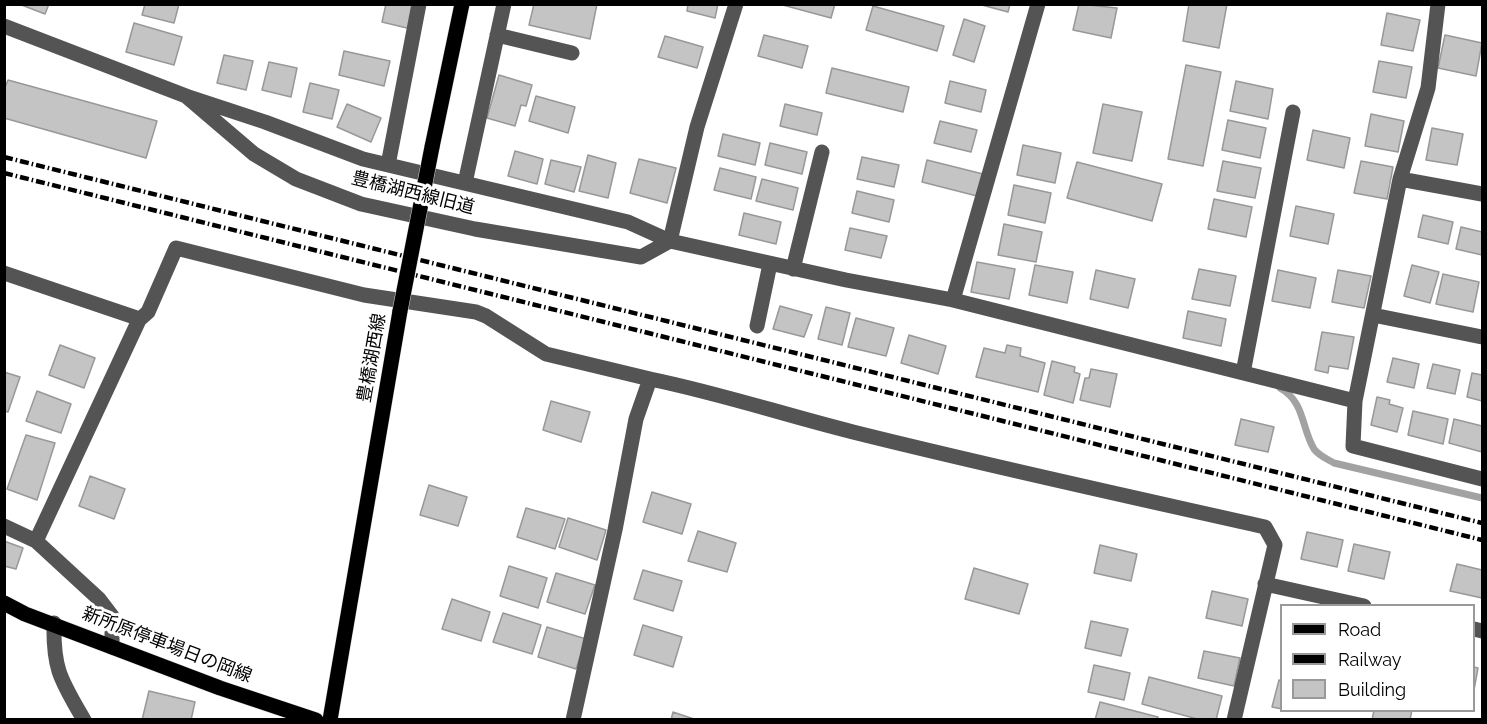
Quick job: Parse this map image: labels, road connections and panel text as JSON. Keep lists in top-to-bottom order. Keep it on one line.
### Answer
{"streets":{"main road":["豊橋湖西線","新所原停車場日の岡線"],"street":["豊橋湖西線旧道"]},"legend":["Road","Railway","Building"]}
